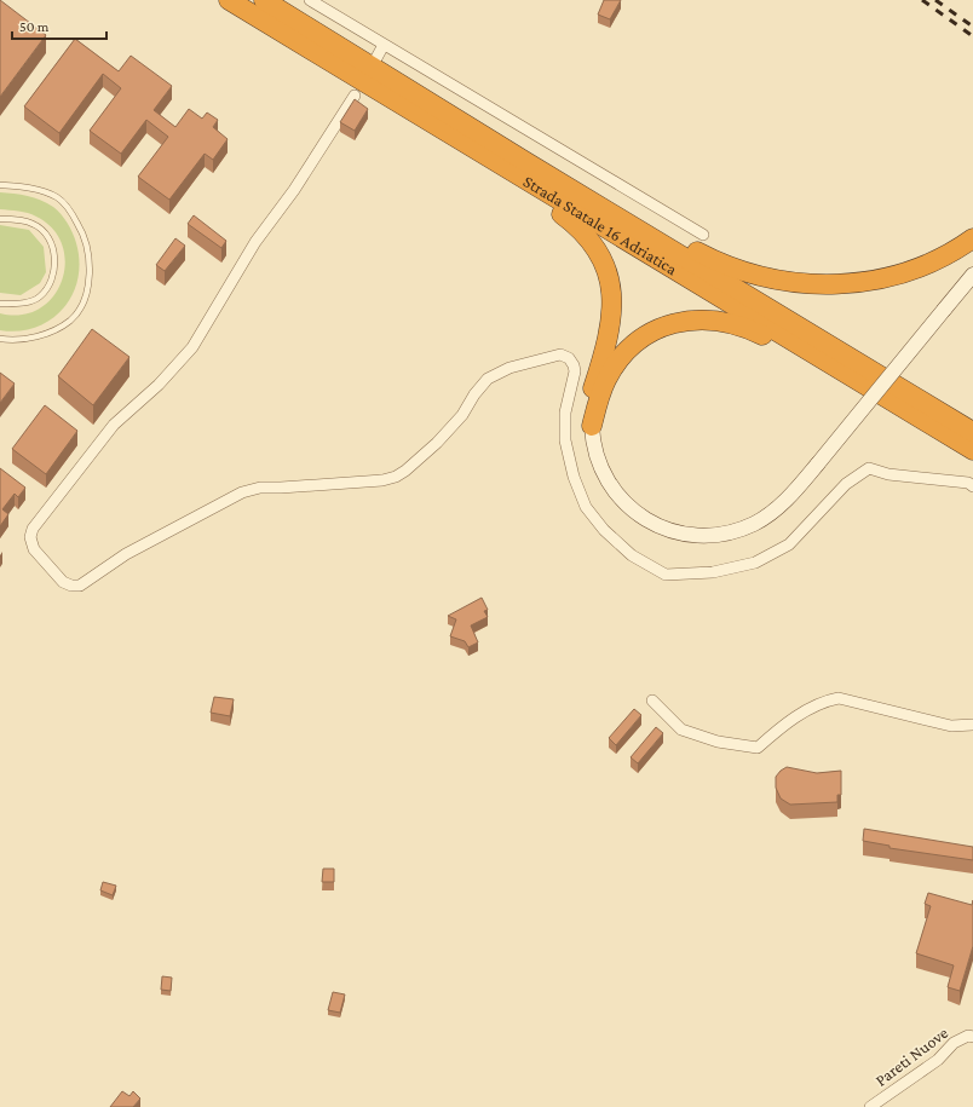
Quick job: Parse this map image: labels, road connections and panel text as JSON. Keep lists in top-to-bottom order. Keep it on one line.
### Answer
{"streets":{"highway":["Strada Statale 16 Adriatica"],"street":["Pareti Nuove"]},"scale_bar":"50 m"}
